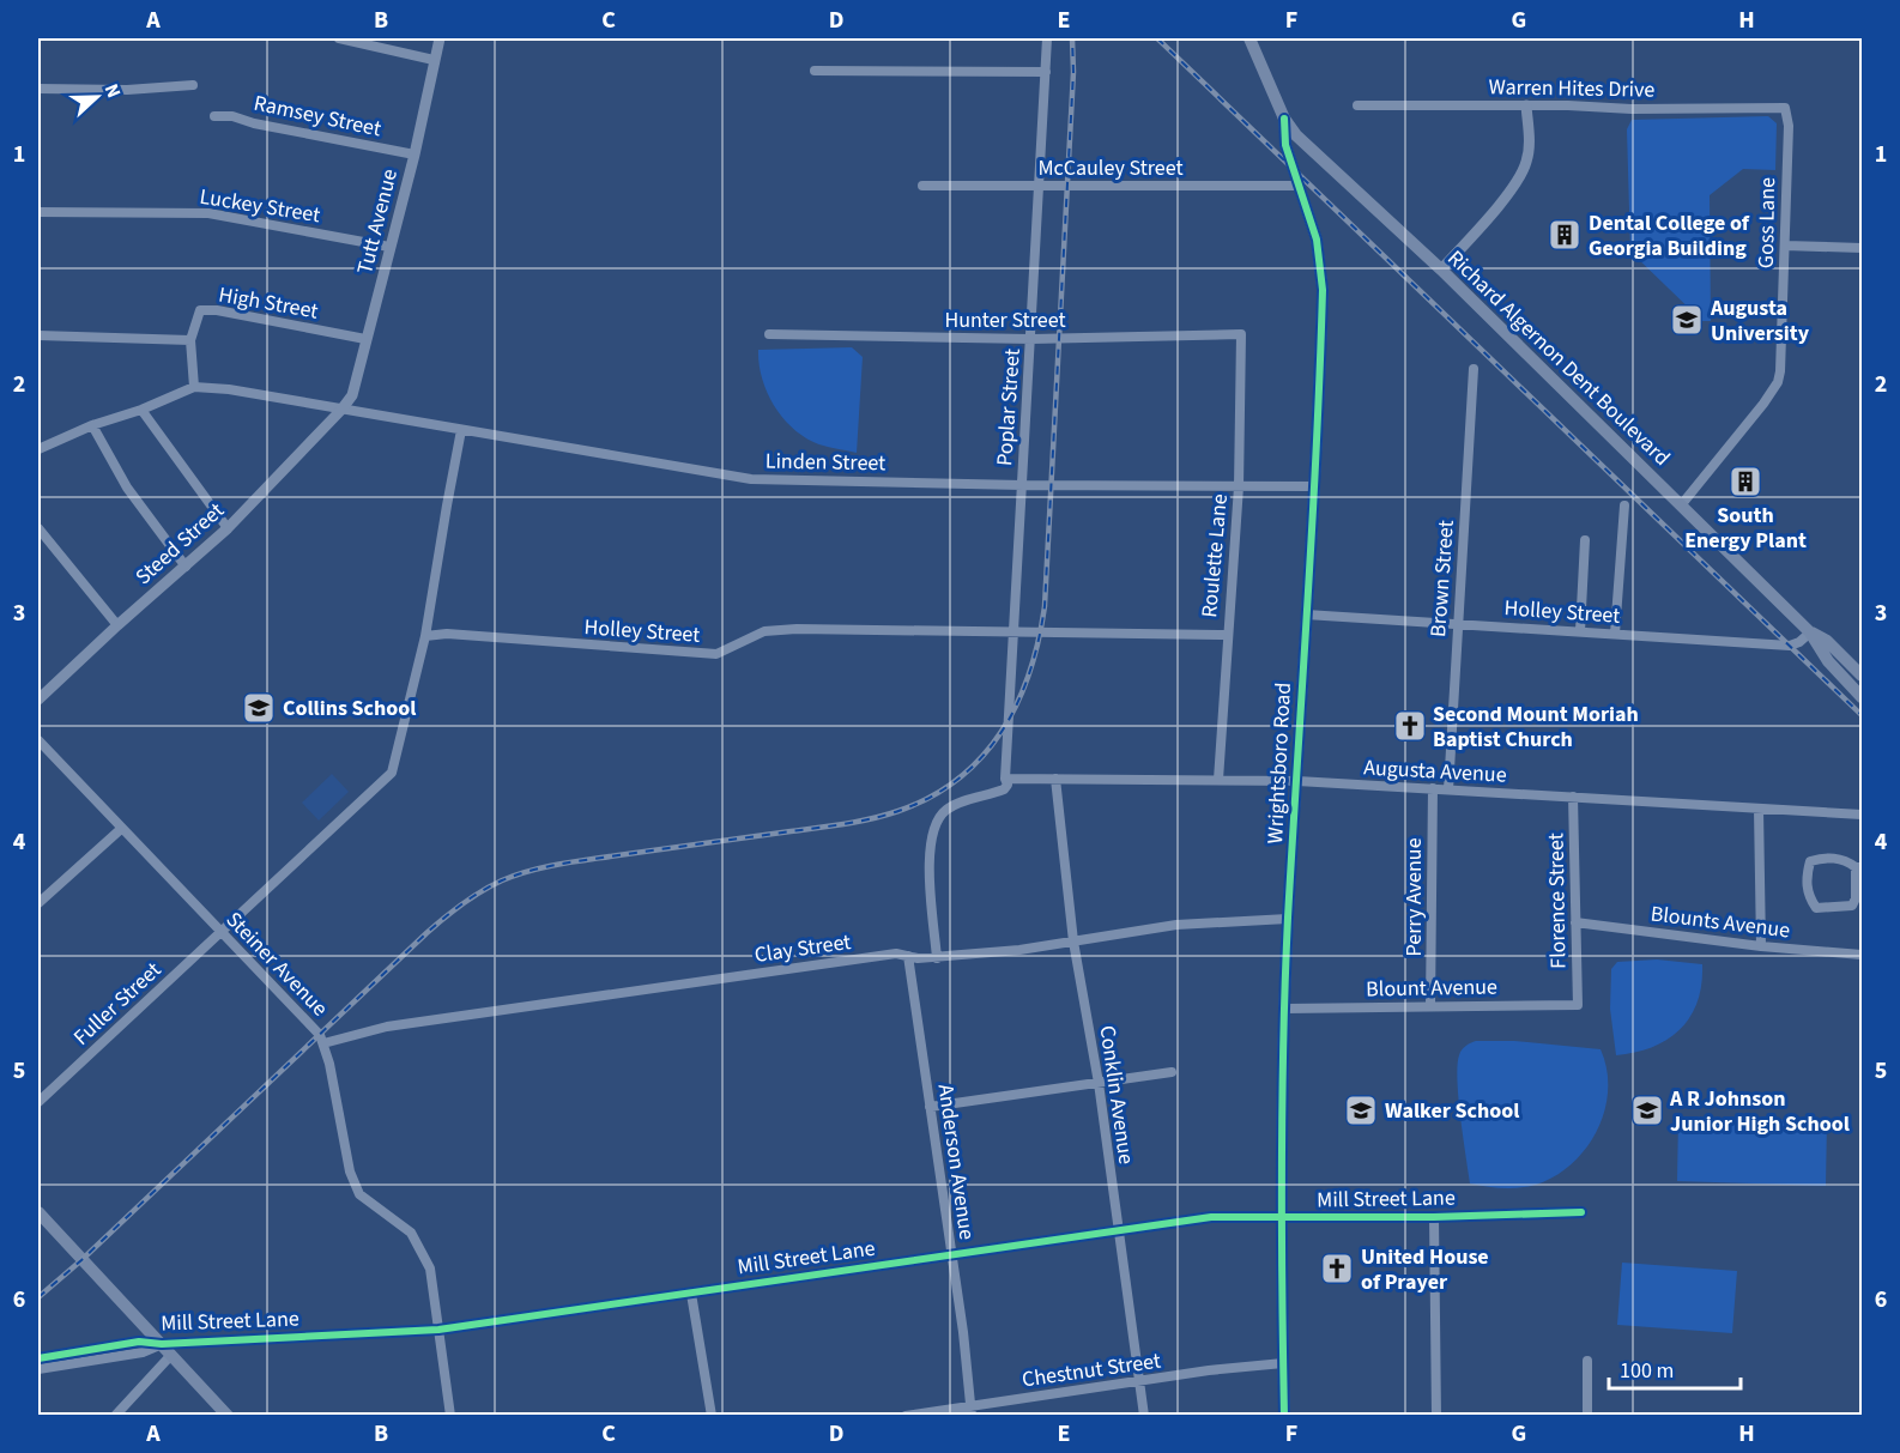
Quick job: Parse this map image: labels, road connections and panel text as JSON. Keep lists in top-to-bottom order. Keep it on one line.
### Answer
{"streets":{"main road":["Richard Algernon Dent Boulevard","Wrightsboro Road"],"street":["Warren Hites Drive","Ramsey Street","McCauley Street","Luckey Street","Tutt Avenue","Goss Lane","High Street","Hunter Street","Poplar Street","Linden Street","Steed Street","Roulette Lane","Brown Street","Holley Street","Augusta Avenue","Perry Avenue","Florence Street","Blounts Avenue","Clay Street","Steiner Avenue","Blount Avenue","Fuller Street","Conklin Avenue","Anderson Avenue","Mill Street Lane","Chestnut Street"]},"crossings":[["Warren Hites Drive","Goss Lane"],["Ramsey Street","Tutt Avenue"],["McCauley Street","Poplar Street"],["McCauley Street","Wrightsboro Road"],["Luckey Street","Tutt Avenue"],["Tutt Avenue","High Street"],["Tutt Avenue","Linden Street"],["Tutt Avenue","Steed Street"],["Goss Lane","Richard Algernon Dent Boulevard"],["High Street","Linden Street"],["Hunter Street","Poplar Street"],["Hunter Street","Roulette Lane"],["Richard Algernon Dent Boulevard","Holley Street"],["Richard Algernon Dent Boulevard","Wrightsboro Road"],["Poplar Street","Linden Street"],["Poplar Street","Holley Street"],["Poplar Street","Augusta Avenue"],["Linden Street","Steed Street"],["Linden Street","Roulette Lane"],["Linden Street","Wrightsboro Road"],["Roulette Lane","Holley Street"],["Roulette Lane","Augusta Avenue"],["Brown Street","Holley Street"],["Brown Street","Augusta Avenue"],["Holley Street","Wrightsboro Road"],["Wrightsboro Road","Augusta Avenue"],["Wrightsboro Road","Clay Street"],["Wrightsboro Road","Blount Avenue"],["Wrightsboro Road","Mill Street Lane"],["Wrightsboro Road","Chestnut Street"],["Augusta Avenue","Perry Avenue"],["Augusta Avenue","Florence Street"],["Augusta Avenue","Conklin Avenue"],["Perry Avenue","Blount Avenue"],["Florence Street","Blounts Avenue"],["Florence Street","Blount Avenue"],["Clay Street","Steiner Avenue"],["Clay Street","Conklin Avenue"],["Clay Street","Anderson Avenue"],["Steiner Avenue","Fuller Street"],["Steiner Avenue","Mill Street Lane"],["Conklin Avenue","Mill Street Lane"],["Conklin Avenue","Chestnut Street"],["Anderson Avenue","Mill Street Lane"],["Anderson Avenue","Chestnut Street"]],"places":{"building":["Dental College of Georgia Building","South Energy Plant"],"school or university":["Augusta University","Collins School","Walker School","A R Johnson Junior High School"],"church":["Second Mount Moriah Baptist Church","United House of Prayer"]},"scale_bar":"100 m","north":"right","grid":{"columns":["A","B","C","D","E","F","G","H"],"rows":["1","2","3","4","5","6"]}}
